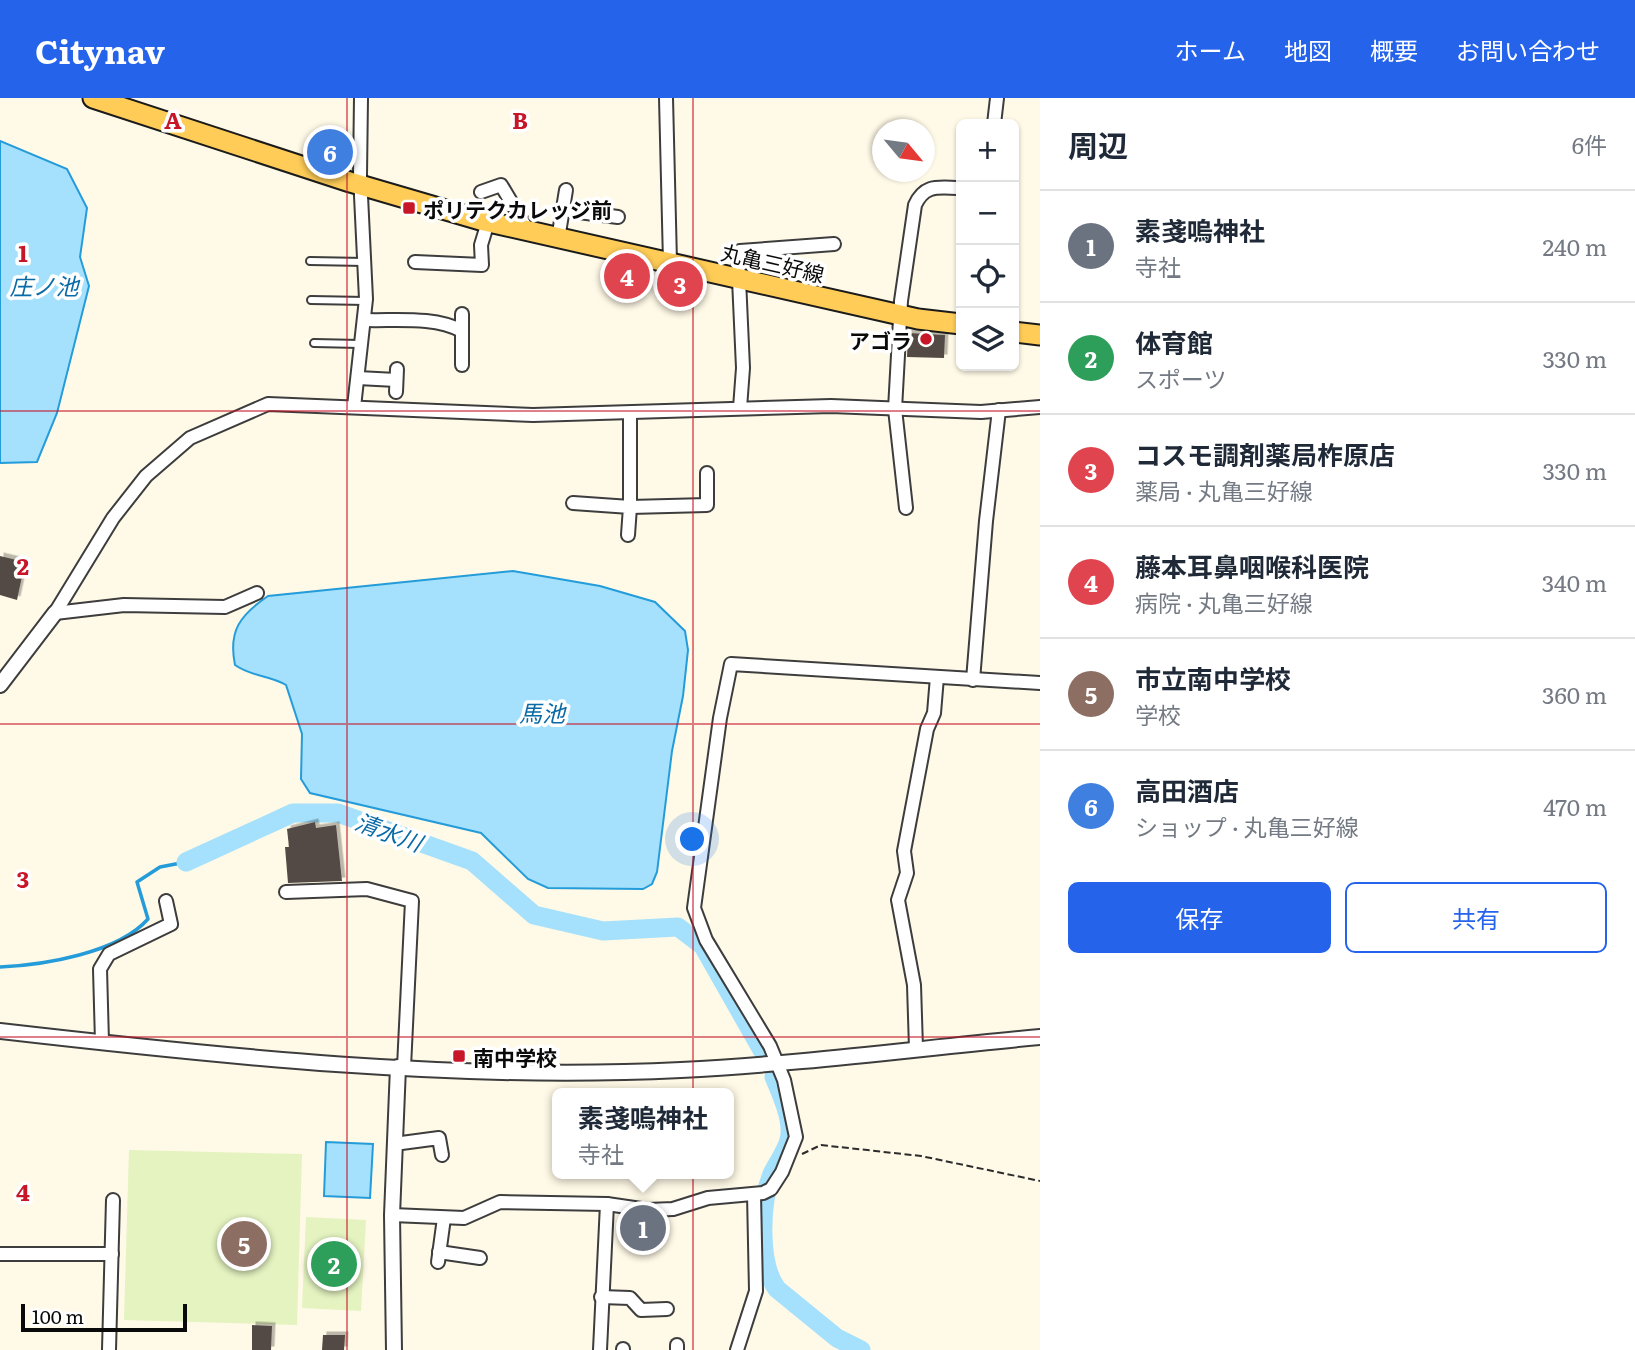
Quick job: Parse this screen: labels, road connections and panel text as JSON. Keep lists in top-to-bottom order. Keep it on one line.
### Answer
{"streets":{"main road":["丸亀三好線"]},"water":["庄ノ池","馬池","清水川"],"places":{"transit":["ポリテクカレッジ前","南中学校"],"other":["アゴラ"]},"scale_bar":"100 m","north":"bottom right","page":{"header":"Citynav","nav":["ホーム","地図","概要","お問い合わせ"],"heading":["周辺","6件"],"map_buttons":["+","−"],"pins":["6","4","3","1","5","2"],"list":[{"mark":"1","name":"素戔嗚神社","note":"寺社","value":"240 m"},{"mark":"2","name":"体育館","note":"スポーツ","value":"330 m"},{"mark":"3","name":"コスモ調剤薬局柞原店","note":"薬局 · 丸亀三好線","value":"330 m"},{"mark":"4","name":"藤本耳鼻咽喉科医院","note":"病院 · 丸亀三好線","value":"340 m"},{"mark":"5","name":"市立南中学校","note":"学校","value":"360 m"},{"mark":"6","name":"高田酒店","note":"ショップ · 丸亀三好線","value":"470 m"}],"buttons":["保存","共有"],"popup":["素戔嗚神社","寺社"],"scale":"100 m"},"grid":{"columns":["A","B"],"rows":["1","2","3","4"]}}
